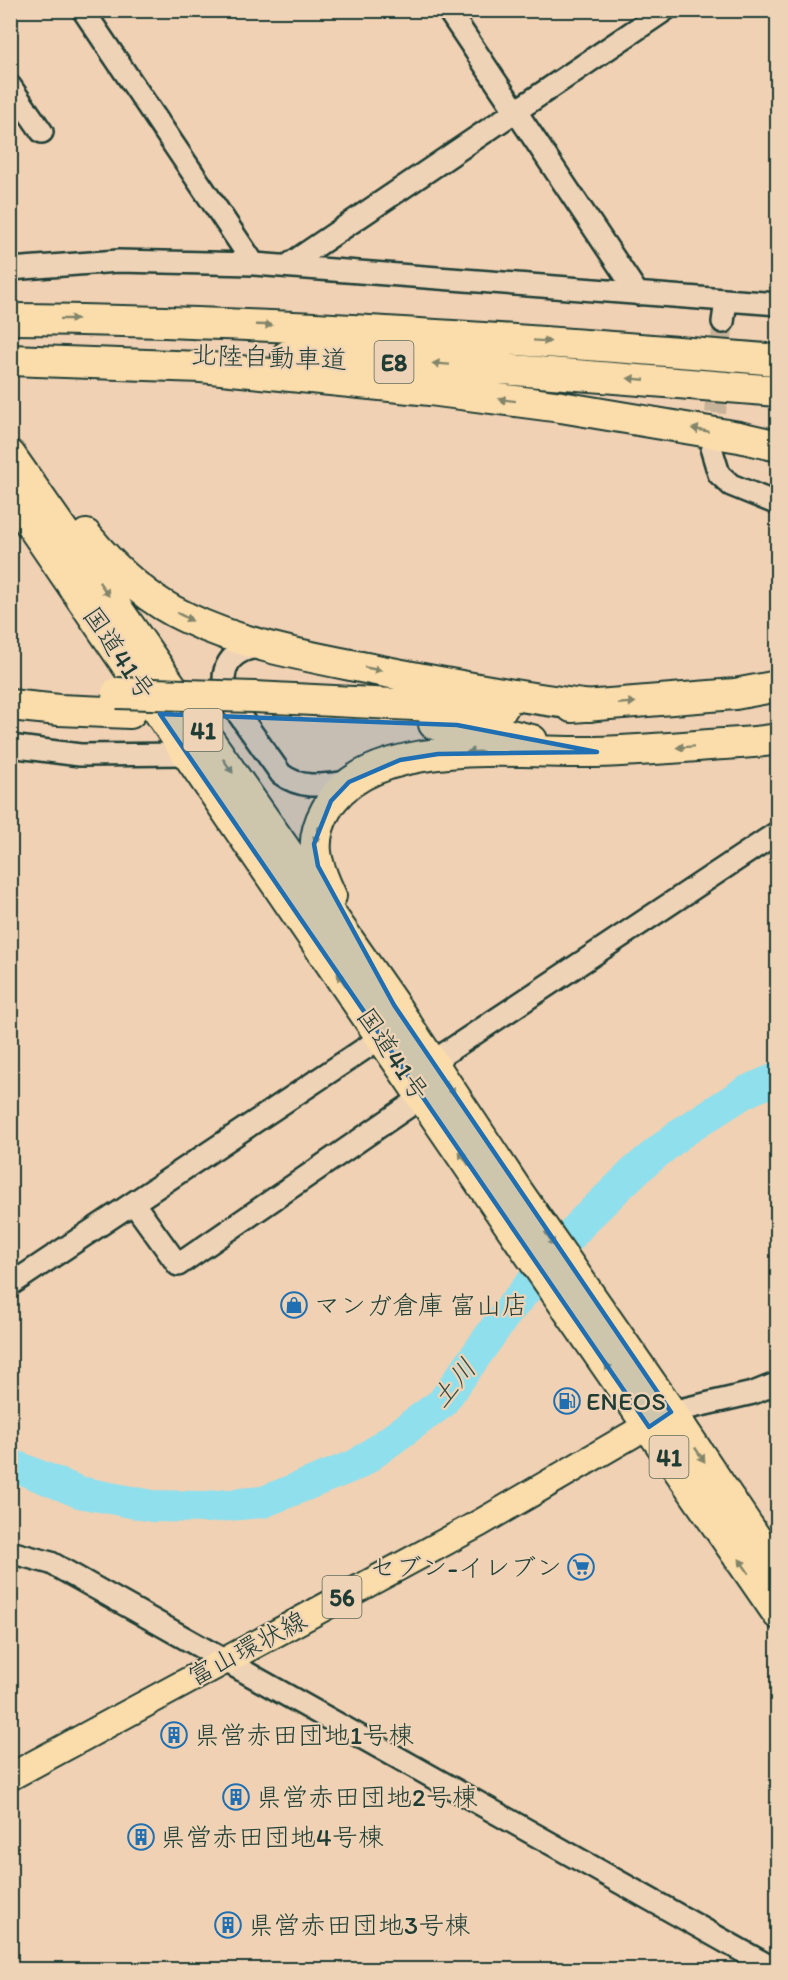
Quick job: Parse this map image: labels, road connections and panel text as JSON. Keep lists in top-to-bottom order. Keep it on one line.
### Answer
{"streets":{"highway":["北陸自動車道","E8","国道41号","41"],"main road":["56","富山環状線"]},"crossings":[["国道41号","富山環状線"]],"water":["土川"],"places":{"shop":["マンガ倉庫 富山店"],"fuel station":["ENEOS"],"supermarket":["セブン-イレブン"],"building":["県営赤田団地1号棟","県営赤田団地2号棟","県営赤田団地4号棟","県営赤田団地3号棟"]}}
